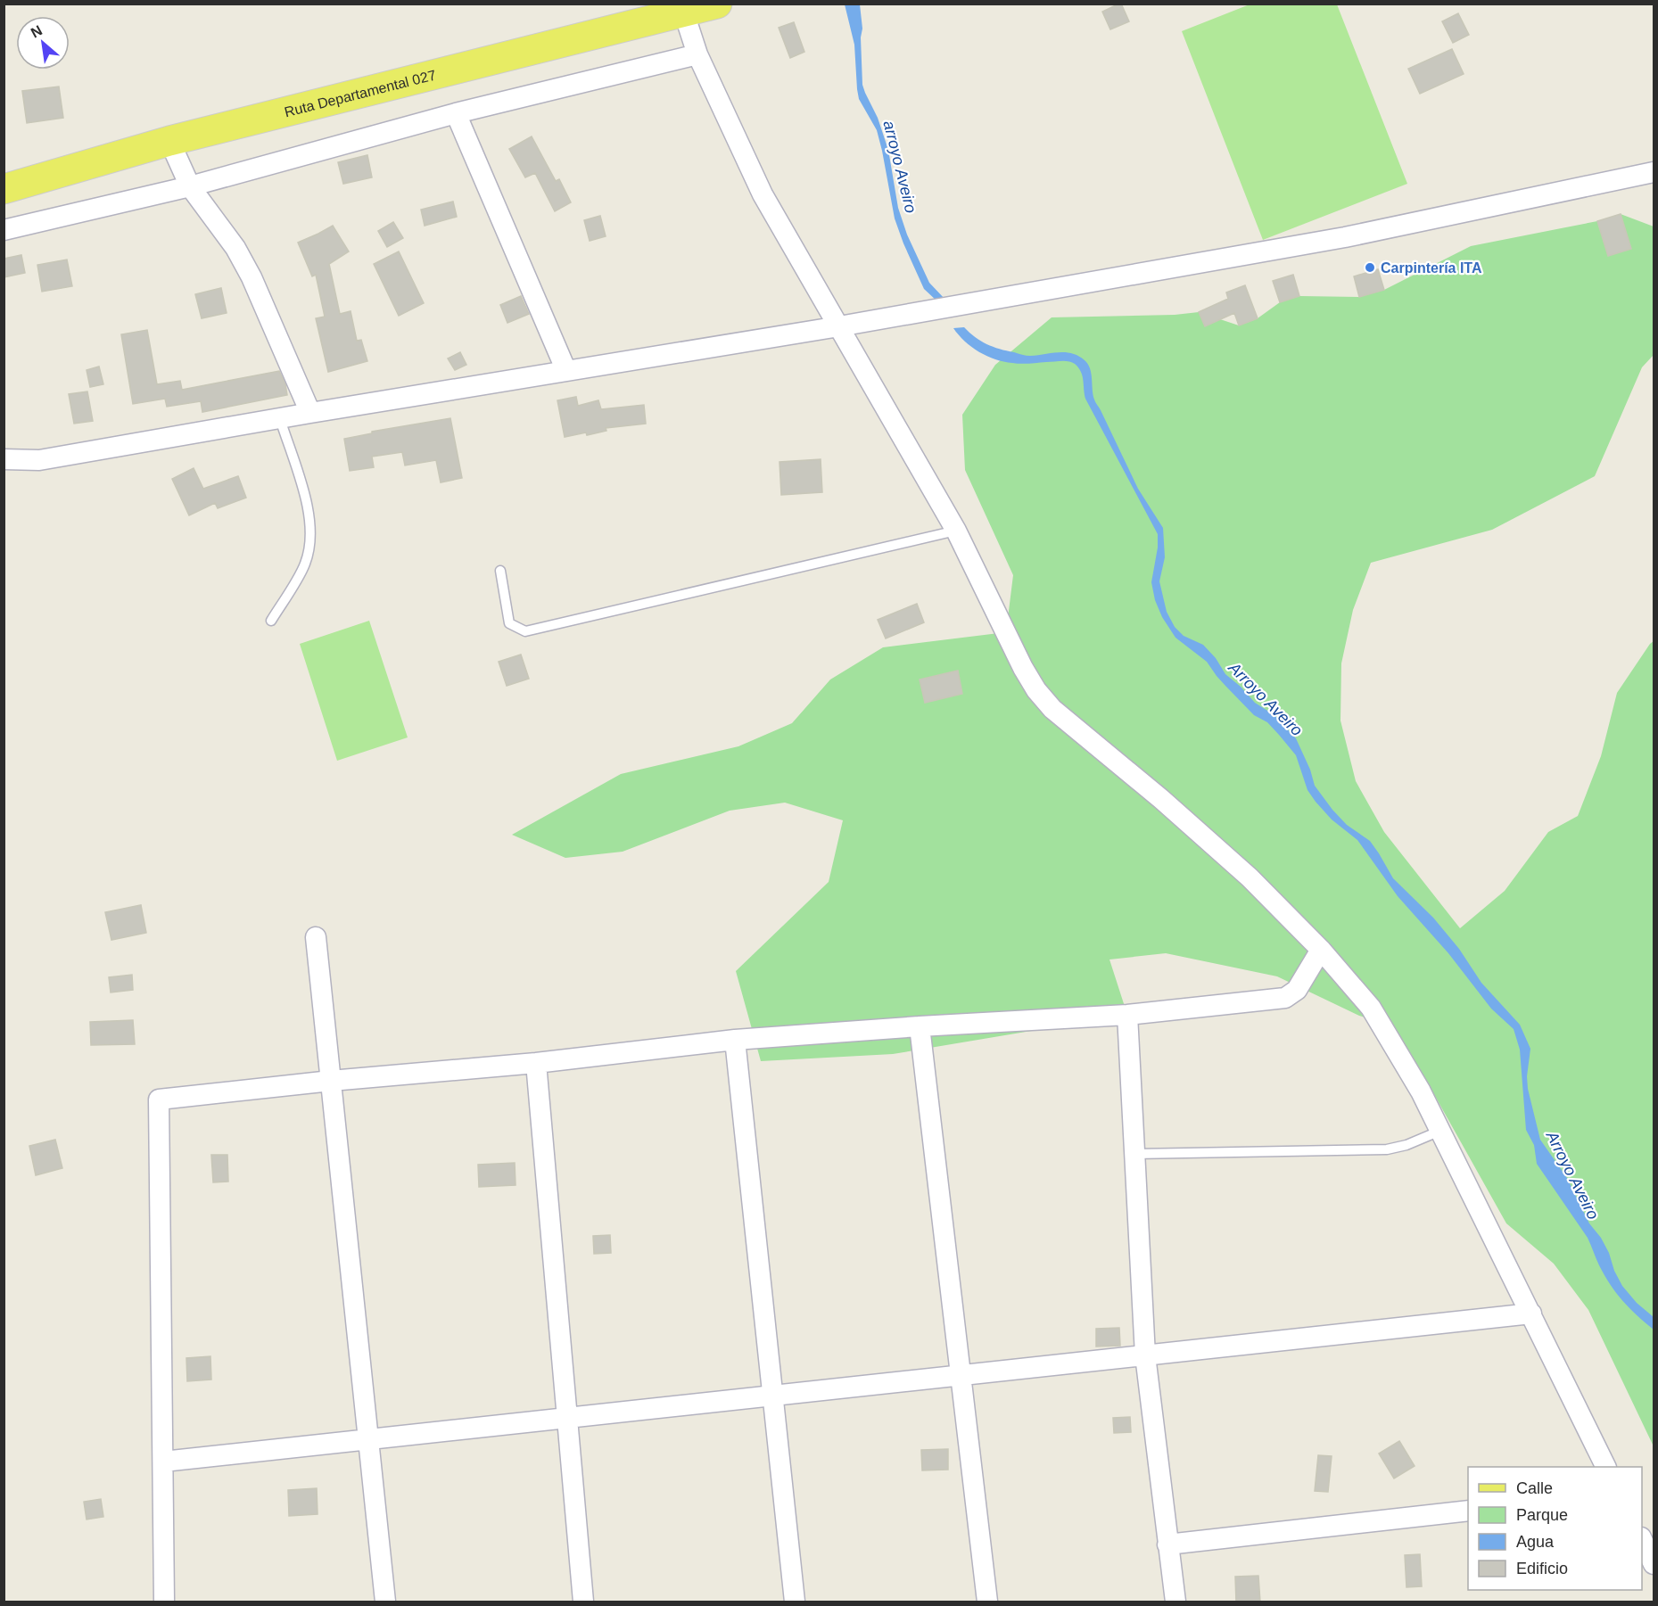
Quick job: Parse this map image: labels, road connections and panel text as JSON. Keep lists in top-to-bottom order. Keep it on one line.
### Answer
{"streets":{"main road":["Ruta Departamental 027"]},"water":["arroyo Aveiro","Arroyo Aveiro"],"places":["Carpintería ITA"],"legend":["Calle","Parque","Agua","Edificio"],"north":"top left"}
